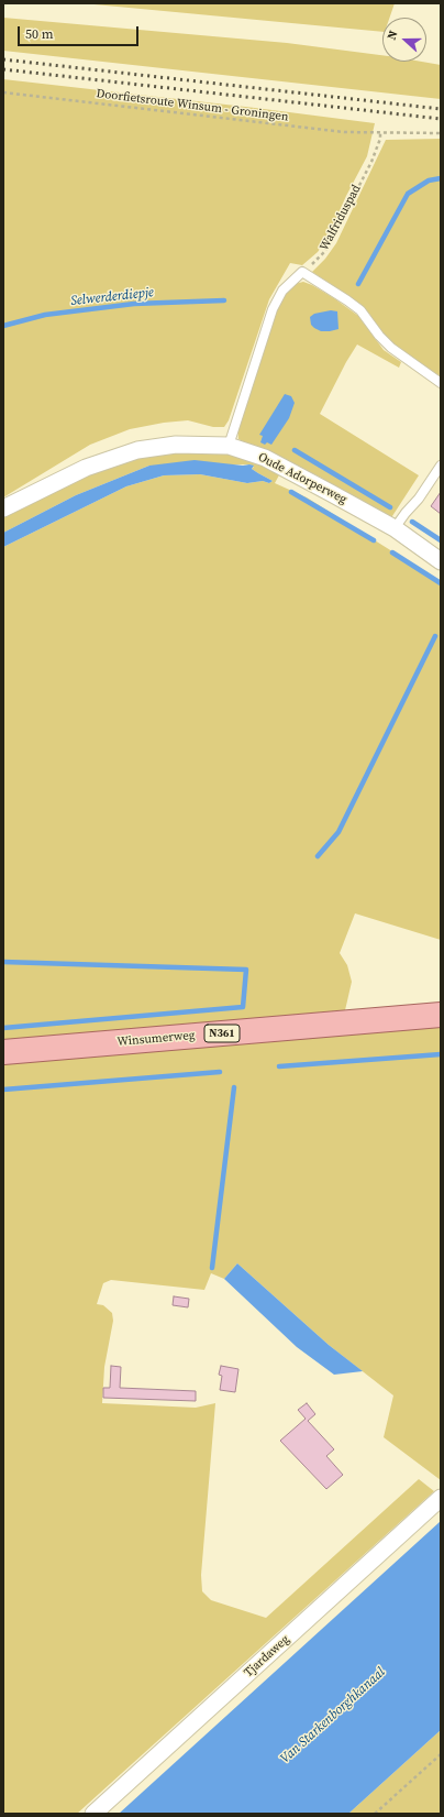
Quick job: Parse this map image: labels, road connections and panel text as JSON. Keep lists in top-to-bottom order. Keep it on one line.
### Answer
{"streets":{"main road":["N361","Winsumerweg"],"street":["Oude Adorperweg","Tjardaweg"],"path":["Doorfietsroute Winsum - Groningen","Walfriduspad"]},"crossings":[["Doorfietsroute Winsum - Groningen","Walfriduspad"]],"water":["Selwerderdiepje","Van Starkenborghkanaal"],"scale_bar":"50 m","north":"left"}
